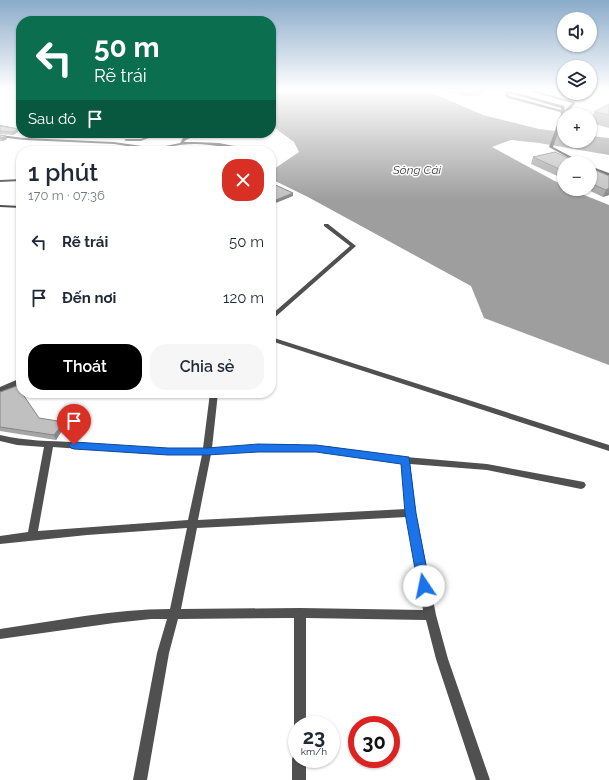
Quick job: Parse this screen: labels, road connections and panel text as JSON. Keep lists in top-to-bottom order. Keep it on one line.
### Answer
{"water":["Sông Cái"],"page":{"map_buttons":["+","−"],"turn":["50 m","Rẽ trái"],"then":"Sau đó","heading":["1 phút","170 m · 07:36"],"list":[{"name":"Rẽ trái","value":"50 m"},{"name":"Đến nơi","value":"120 m"}],"buttons":["Thoát","Chia sẻ"],"speed":"23 km/h","limit":"30"}}
